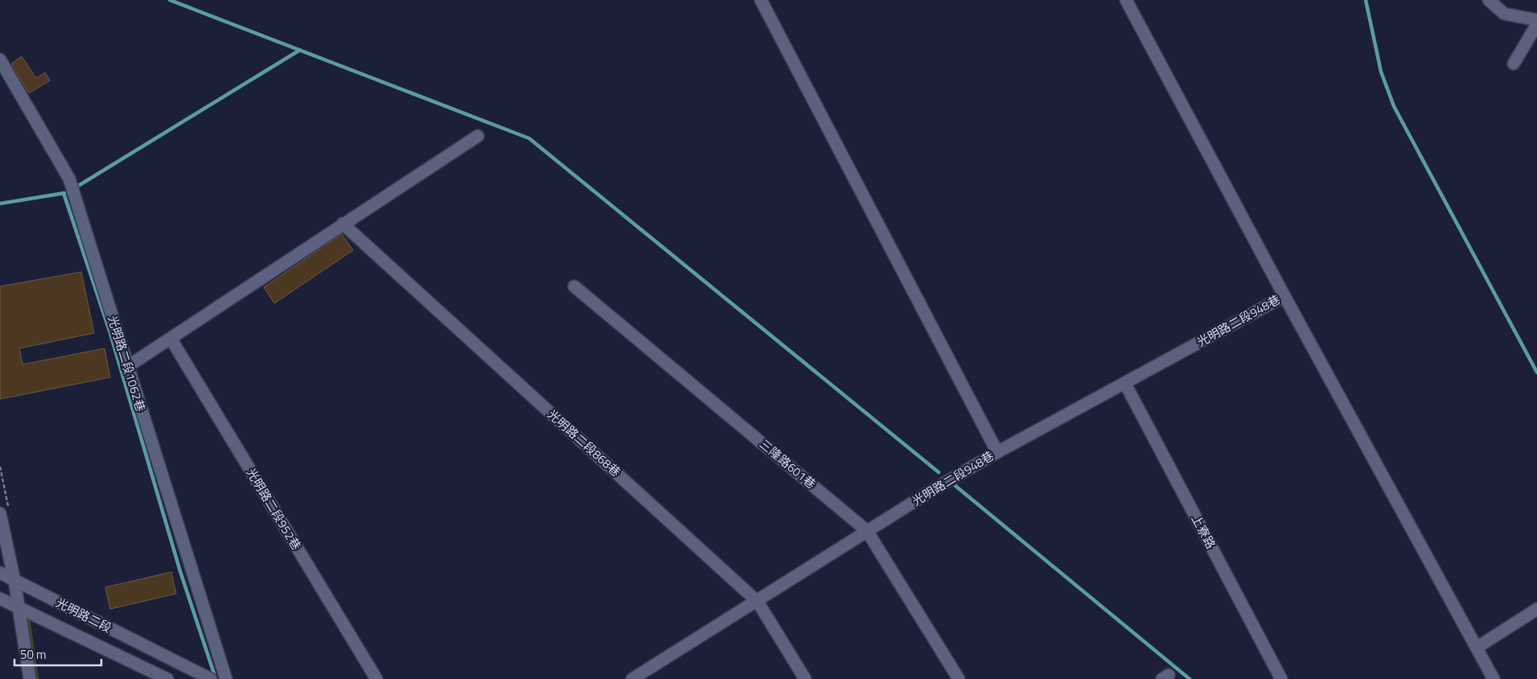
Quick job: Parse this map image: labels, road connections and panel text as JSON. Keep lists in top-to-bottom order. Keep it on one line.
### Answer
{"streets":{"street":["光明路二段948巷","光明路二段1062巷","光明路二段868巷","三隆路601巷","光明路二段952巷","上寮路","光明路二段"]},"crossings":[["光明路二段948巷","光明路二段868巷"],["光明路二段948巷","三隆路601巷"],["光明路二段948巷","上寮路"]],"scale_bar":"50 m"}
